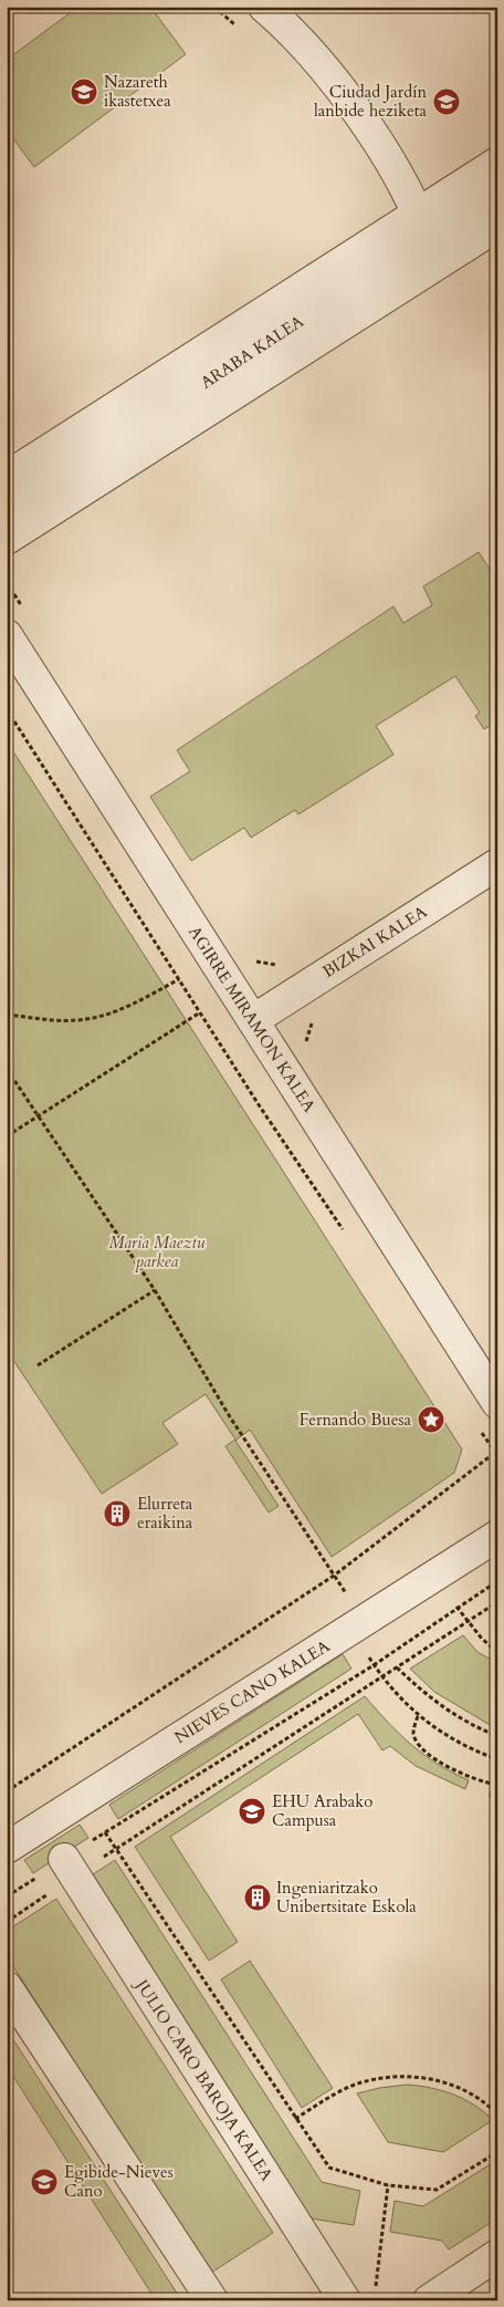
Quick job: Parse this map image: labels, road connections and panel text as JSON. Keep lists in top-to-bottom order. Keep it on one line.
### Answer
{"streets":{"street":["ARABA KALEA","BIZKAI KALEA","AGIRRE MIRAMON KALEA","NIEVES CANO KALEA","JULIO CARO BAROJA KALEA"]},"crossings":[["BIZKAI KALEA","AGIRRE MIRAMON KALEA"]],"parks":["Maria Maeztu parkea"],"places":{"school or university":["Nazareth ikastetxea","Ciudad Jardín lanbide heziketa","EHU Arabako Campusa","Egibide-Nieves Cano"],"place":["Fernando Buesa"],"building":["Elurreta eraikina","Ingeniaritzako Unibertsitate Eskola"]}}
